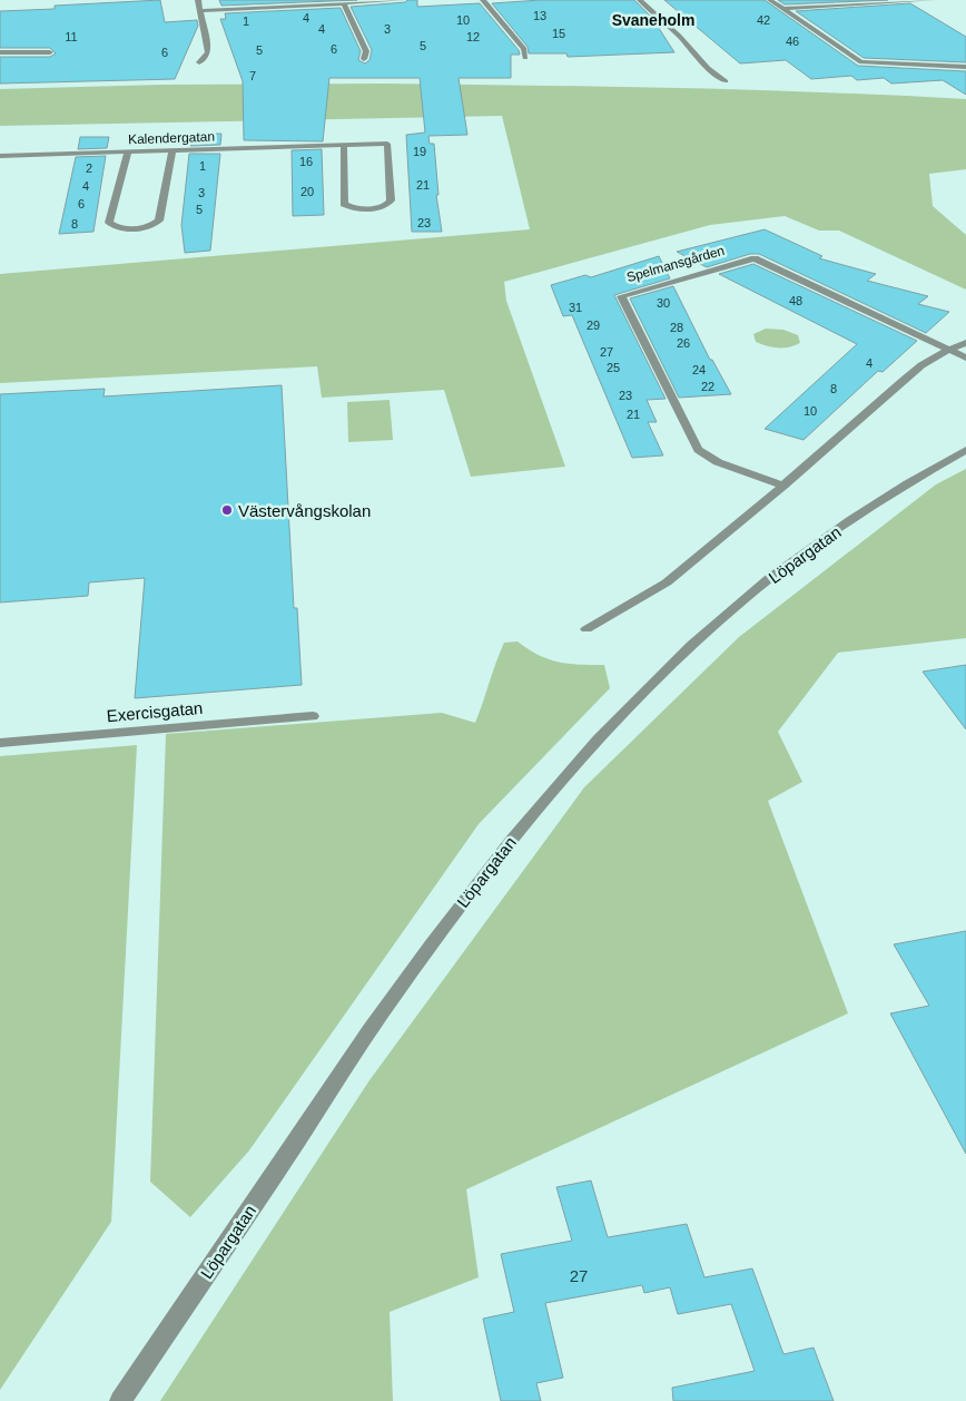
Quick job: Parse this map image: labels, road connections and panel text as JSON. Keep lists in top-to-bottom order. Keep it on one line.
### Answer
{"streets":{"street":["Kalendergatan","Spelmansgården","Löpargatan","Exercisgatan"]},"districts":["Svaneholm"],"places":["Västervångskolan"],"house_numbers":["13","4","10","42","1","4","3","15","11","12","46","5","6","5","6","7","19","16","1","2","21","4","20","3","6","5","23","8","48","30","31","29","28","26","27","4","25","24","22","8","23","10","21","27"]}
